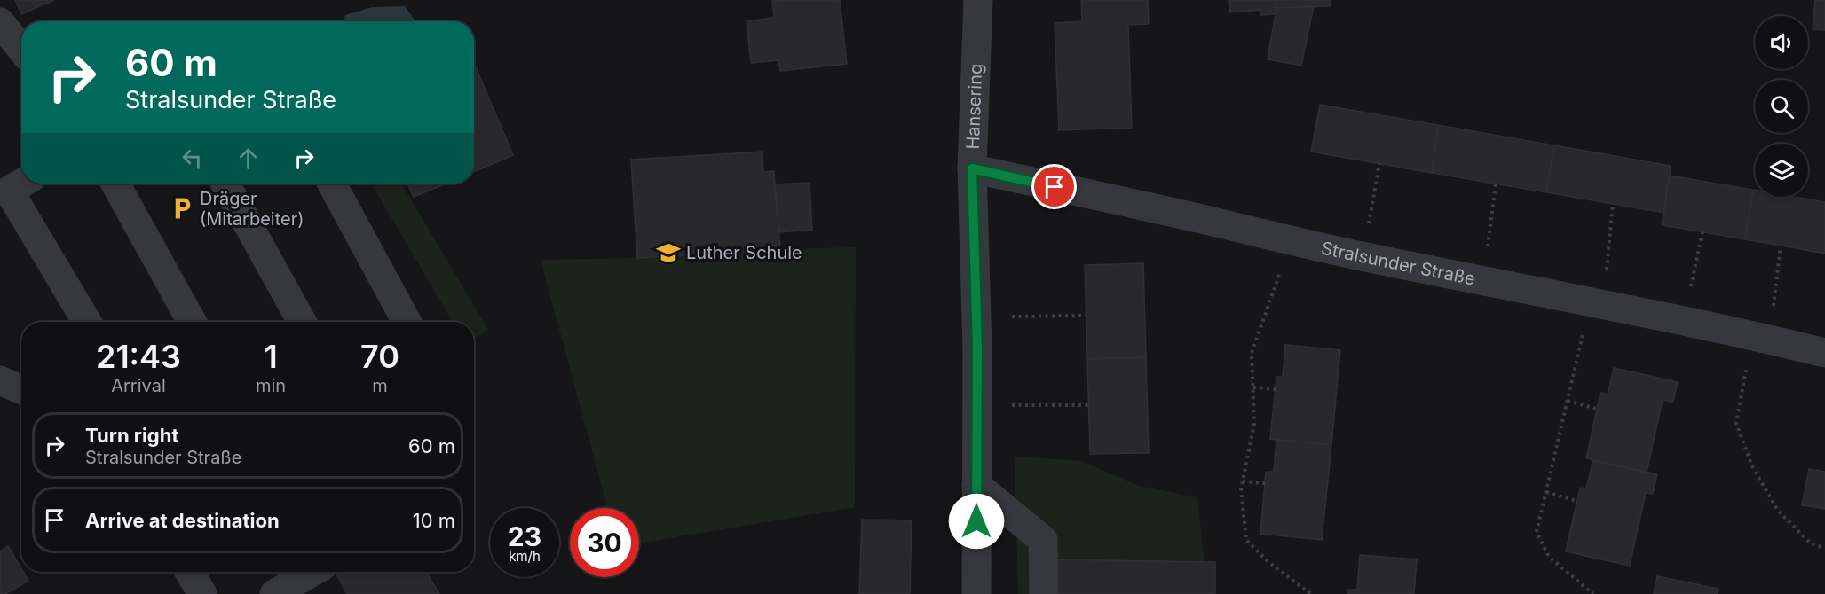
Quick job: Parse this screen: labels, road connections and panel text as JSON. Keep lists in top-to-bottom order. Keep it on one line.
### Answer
{"streets":{"street":["Hansering","Stralsunder Straße"]},"crossings":[["Hansering","Stralsunder Straße"]],"places":{"parking":["Dräger (Mitarbeiter)"],"school or university":["Luther Schule"]},"page":{"turn":["60 m","Stralsunder Straße"],"eta":["21:43","Arrival","1","min","70","m"],"list":[{"name":"Turn right","note":"Stralsunder Straße","value":"60 m"},{"name":"Arrive at destination","value":"10 m"}],"speed":"23 km/h","limit":"30"}}
